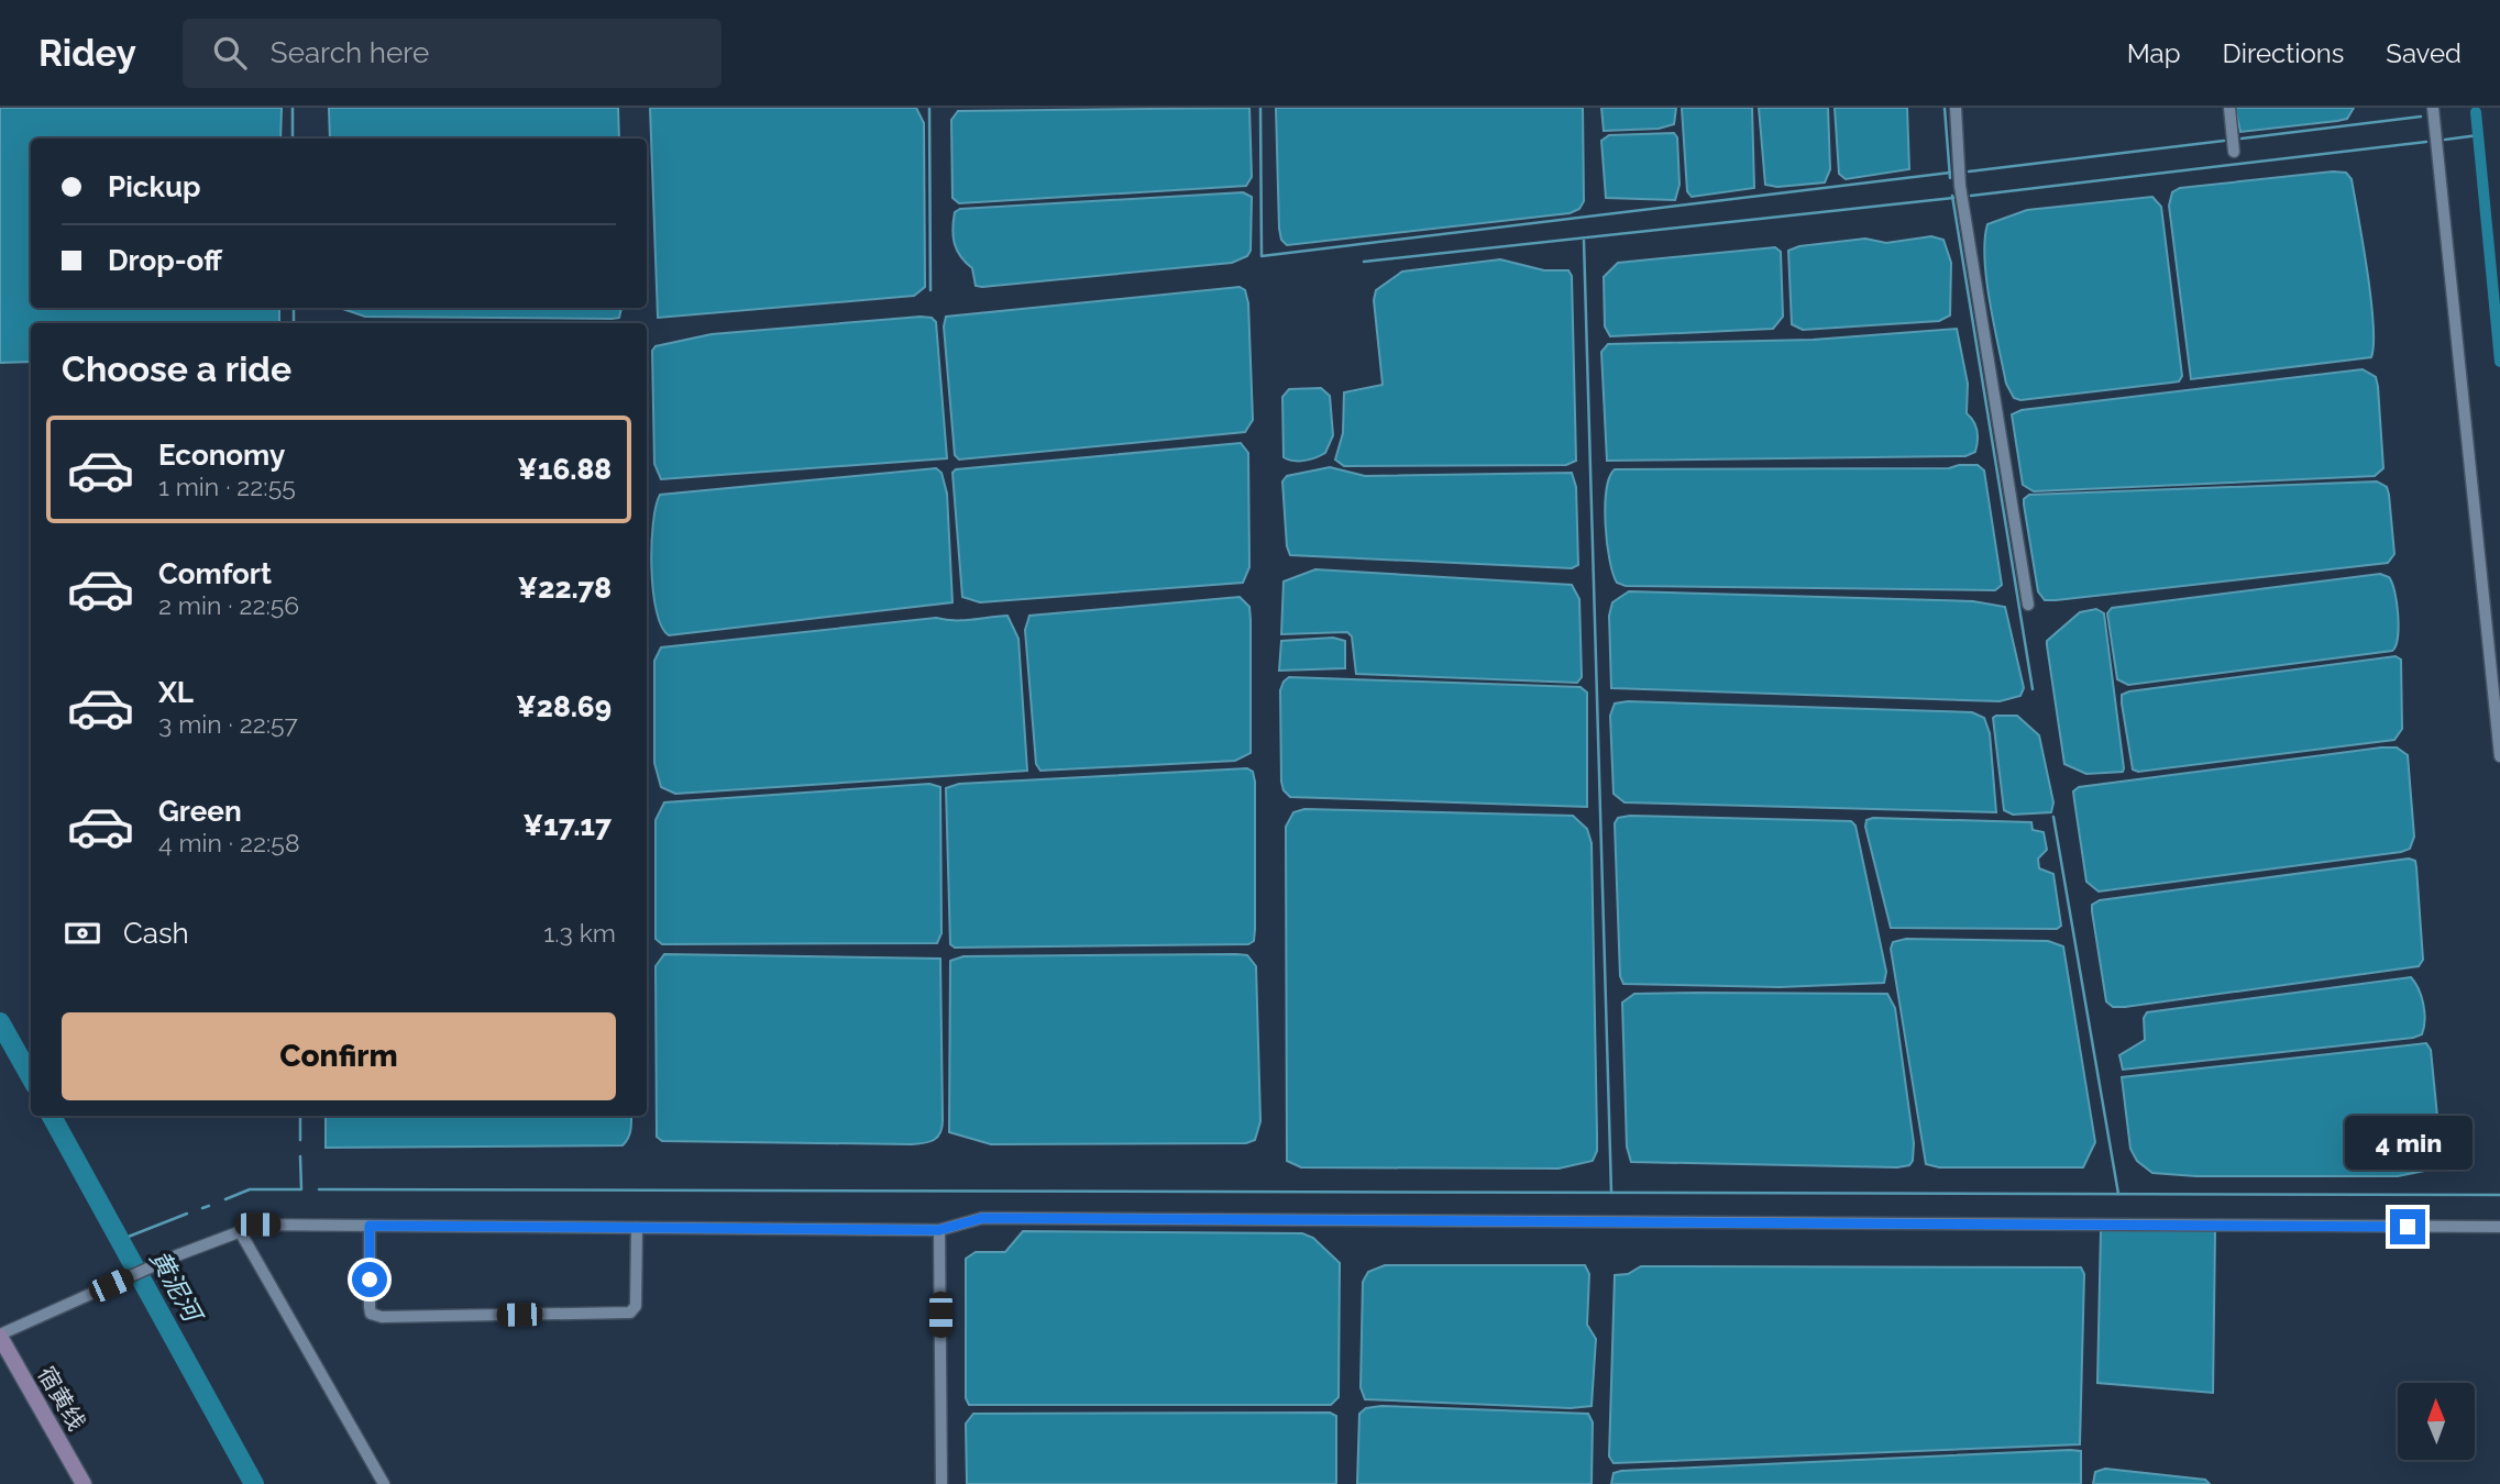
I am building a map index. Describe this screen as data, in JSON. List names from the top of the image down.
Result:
{
  "streets": {
    "main road": ["宿黄线"]
  },
  "water": ["黄泥河"],
  "north": "top",
  "page": {
    "header": "Ridey",
    "search": "Search here",
    "nav": ["Map", "Directions", "Saved"],
    "banner": ["Pickup", "Drop-off"],
    "heading": "Choose a ride",
    "list": [
      {
        "name": "Economy",
        "note": "1 min · 22:55",
        "value": "¥16.88"
      },
      {
        "name": "Comfort",
        "note": "2 min · 22:56",
        "value": "¥22.78"
      },
      {
        "name": "XL",
        "note": "3 min · 22:57",
        "value": "¥28.69"
      },
      {
        "name": "Green",
        "note": "4 min · 22:58",
        "value": "¥17.17"
      }
    ],
    "pay": ["Cash", "1.3 km"],
    "buttons": "Confirm",
    "bubble": "4 min"
  }
}
